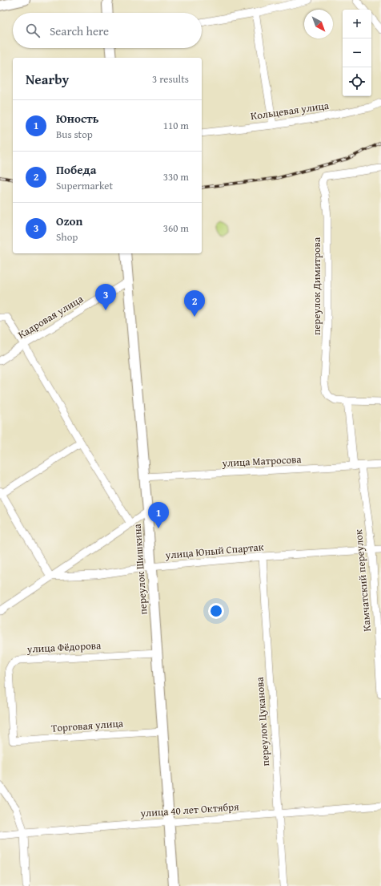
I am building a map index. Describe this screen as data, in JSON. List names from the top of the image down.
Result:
{
  "streets": {
    "main road": ["переулок Шишкина"],
    "street": [
      "Кольцевая улица",
      "переулок Димитрова",
      "Кадровая улица",
      "улица Матросова",
      "улица Юный Спартак",
      "Камчатский переулок",
      "улица Фёдорова",
      "переулок Цуканова",
      "Торговая улица",
      "улица 40 лет Октября"
    ]
  },
  "crossings": [
    ["Кадровая улица", "переулок Шишкина"],
    ["улица Матросова", "переулок Шишкина"],
    ["улица Матросова", "Камчатский переулок"],
    ["улица Юный Спартак", "переулок Шишкина"],
    ["улица Юный Спартак", "Камчатский переулок"],
    ["улица Юный Спартак", "переулок Цуканова"],
    ["переулок Шишкина", "улица Фёдорова"],
    ["переулок Шишкина", "Торговая улица"],
    ["переулок Шишкина", "улица 40 лет Октября"],
    ["улица Фёдорова", "Торговая улица"],
    ["переулок Цуканова", "улица 40 лет Октября"]
  ],
  "north": "bottom right",
  "page": {
    "map_buttons": ["+", "−"],
    "search": "Search here",
    "heading": ["Nearby", "3 results"],
    "list": [
      {
        "mark": "1",
        "name": "Юность",
        "note": "Bus stop",
        "value": "110 m"
      },
      {
        "mark": "2",
        "name": "Победа",
        "note": "Supermarket",
        "value": "330 m"
      },
      {
        "mark": "3",
        "name": "Ozon",
        "note": "Shop",
        "value": "360 m"
      }
    ],
    "pins": ["3", "2", "1"]
  }
}
